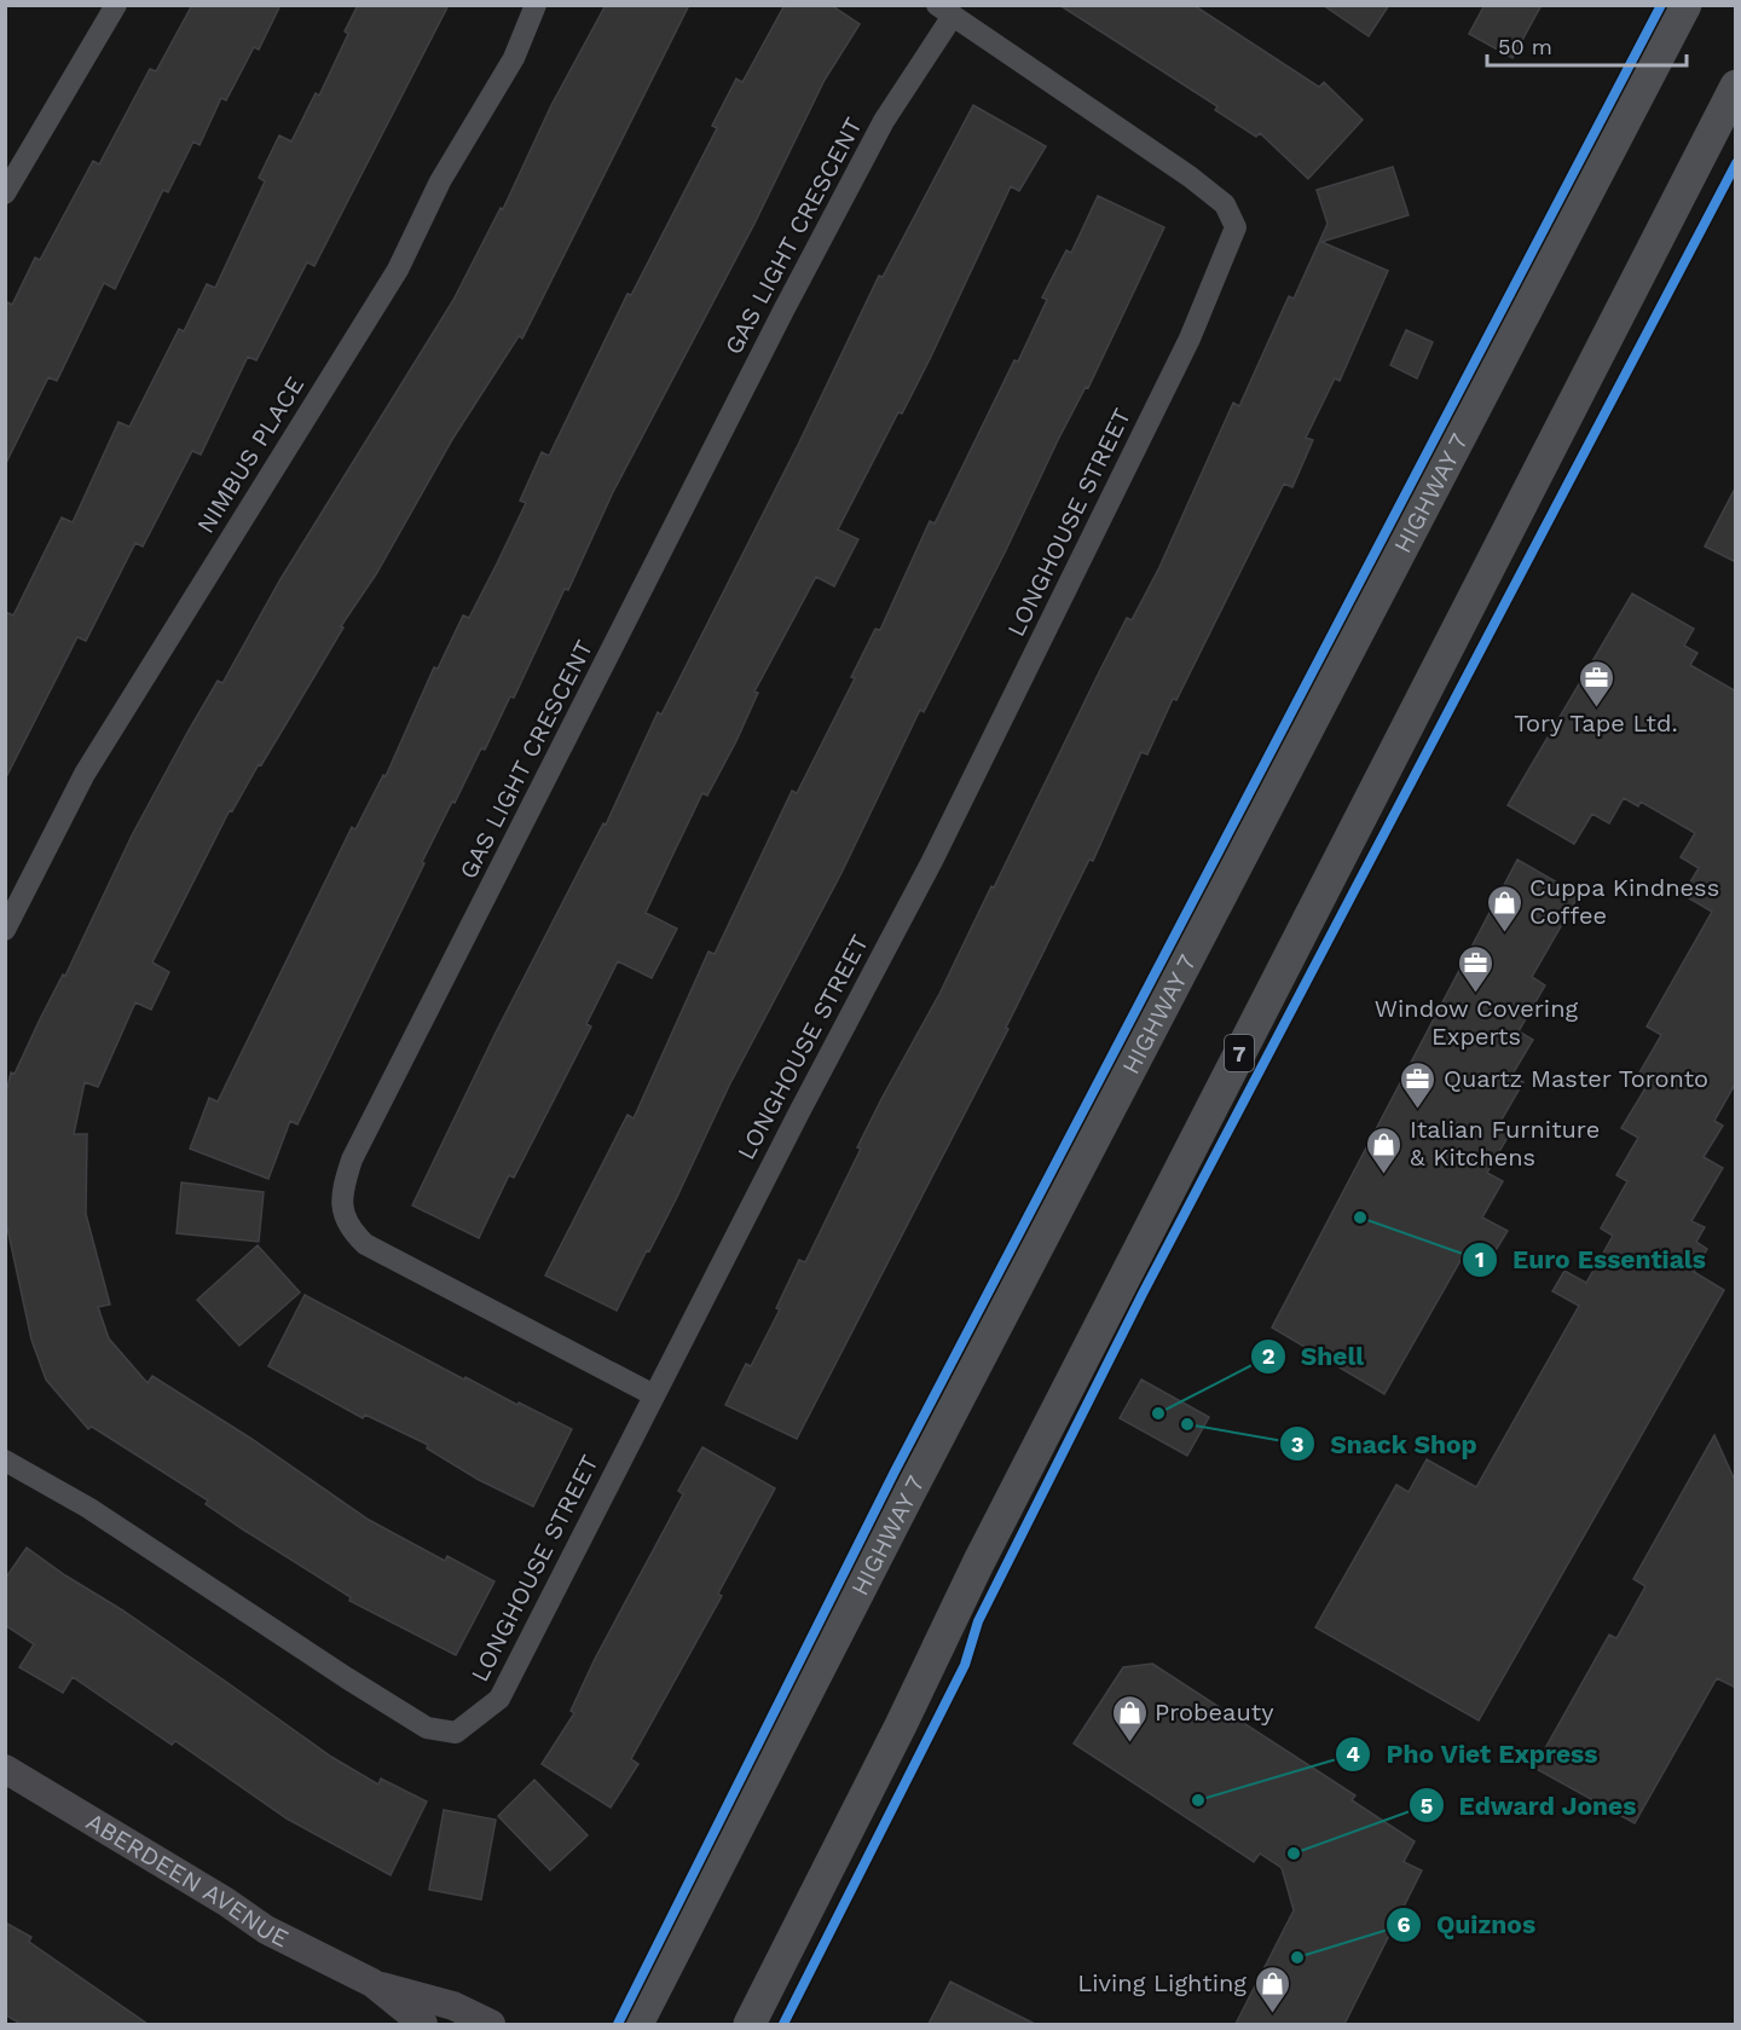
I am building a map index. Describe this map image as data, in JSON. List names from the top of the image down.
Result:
{
  "streets": {
    "main road": ["HIGHWAY 7", "7"],
    "street": [
      "GAS LIGHT CRESCENT",
      "NIMBUS PLACE",
      "LONGHOUSE STREET",
      "ABERDEEN AVENUE"
    ]
  },
  "crossings": [
    ["GAS LIGHT CRESCENT", "LONGHOUSE STREET"]
  ],
  "places": {
    "office": ["Tory Tape Ltd.", "Window Covering Experts", "Quartz Master Toronto"],
    "shop": [
      "Cuppa Kindness Coffee",
      "Italian Furniture & Kitchens",
      "Probeauty",
      "Living Lighting"
    ],
    "other": [
      "Euro Essentials",
      "Shell",
      "Snack Shop",
      "Pho Viet Express",
      "Edward Jones",
      "Quiznos"
    ]
  },
  "scale_bar": "50 m"
}
